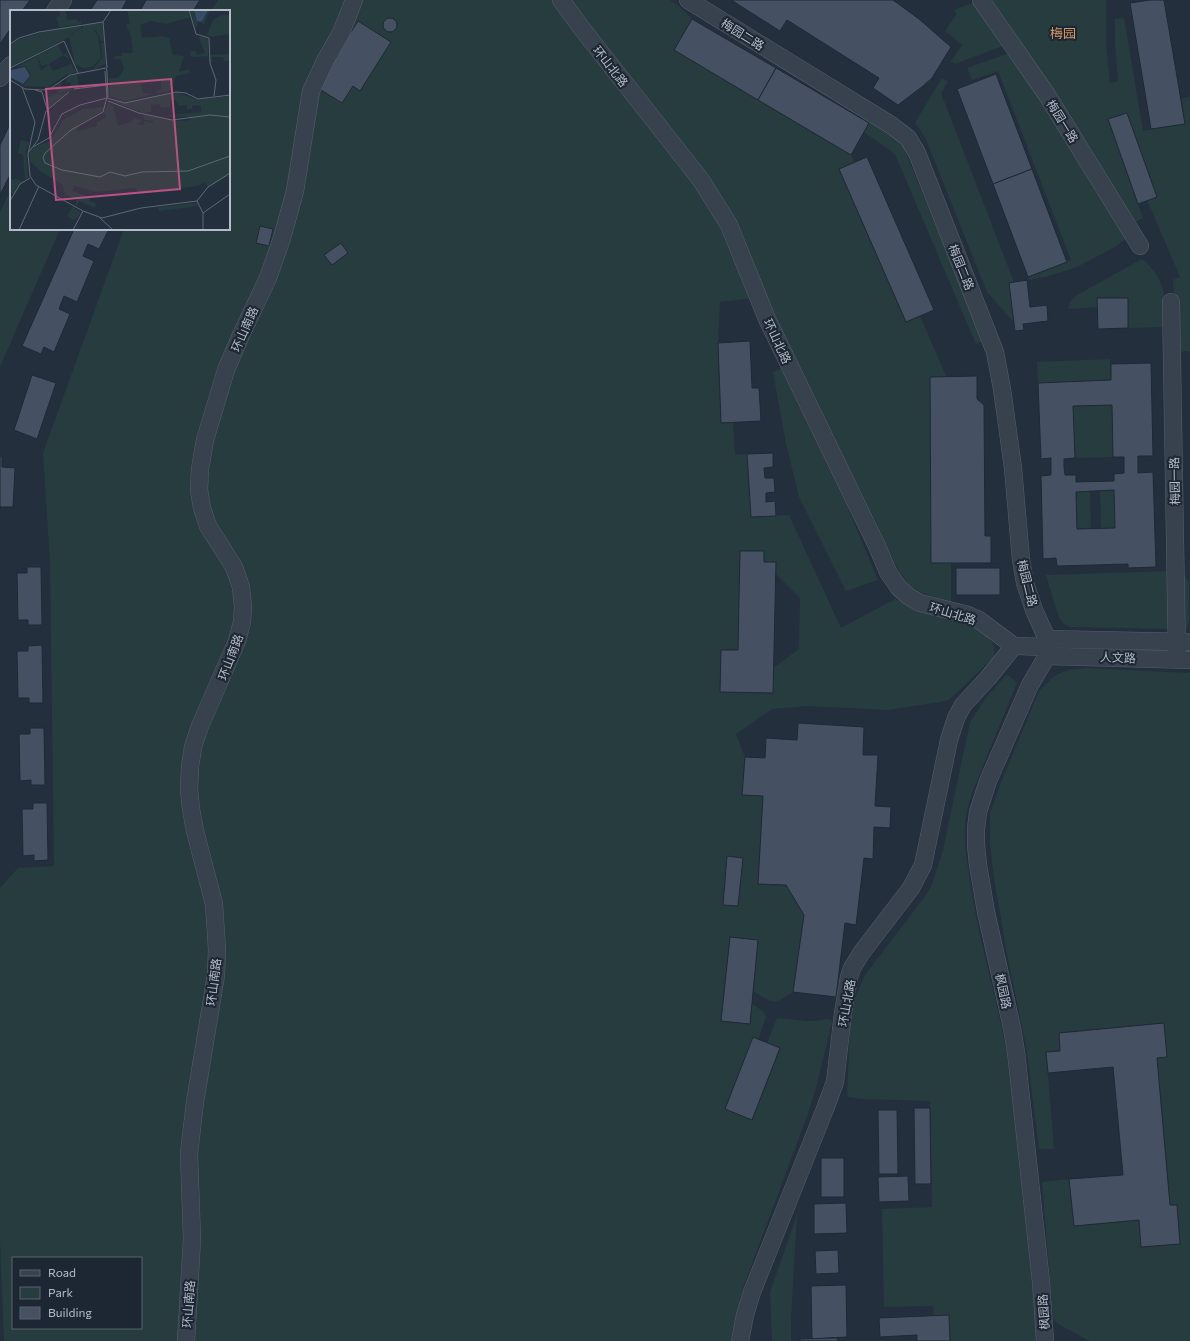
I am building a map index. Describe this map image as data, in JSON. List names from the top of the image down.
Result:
{
  "streets": {
    "street": [
      "梅园二路",
      "环山北路",
      "梅园一路",
      "环山南路",
      "人文路",
      "枫园路"
    ]
  },
  "crossings": [
    ["梅园二路", "人文路"],
    ["梅园二路", "枫园路"],
    ["梅园一路", "人文路"],
    ["人文路", "枫园路"]
  ],
  "districts": ["梅园"],
  "legend": ["Road", "Park", "Building"]
}
